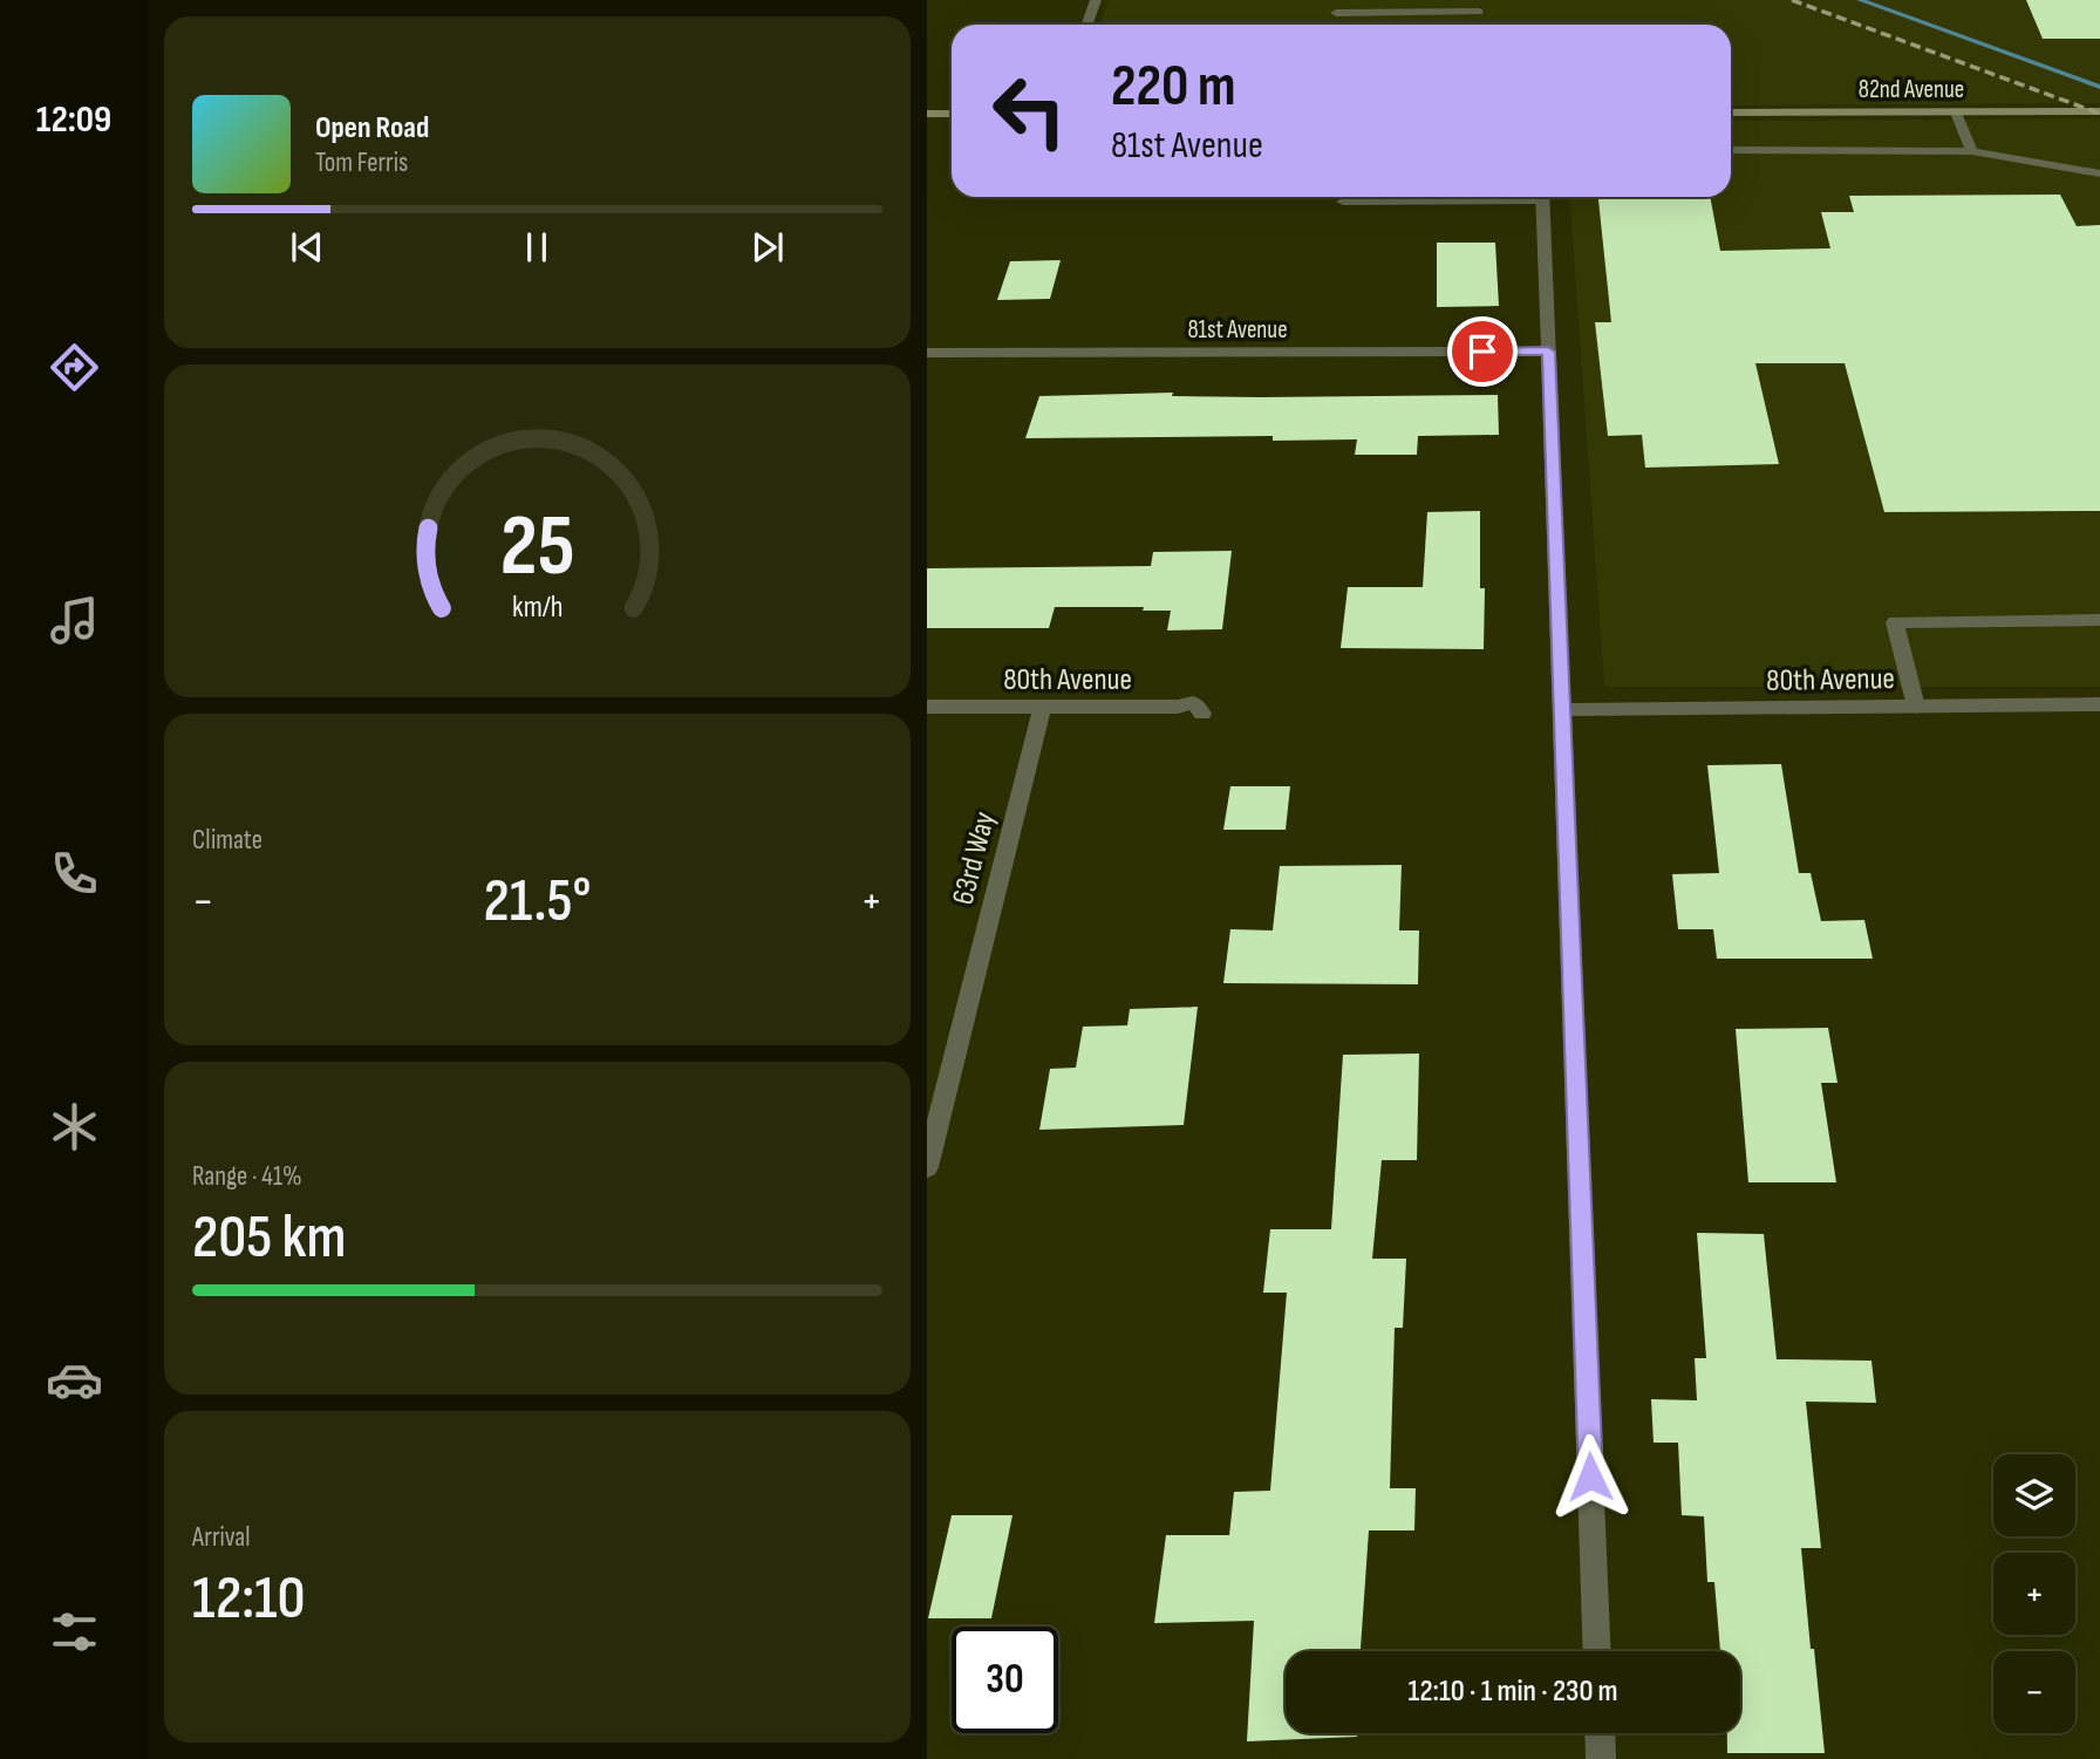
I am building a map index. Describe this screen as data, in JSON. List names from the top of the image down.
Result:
{
  "streets": {
    "street": [
      "82nd Avenue",
      "81st Avenue",
      "80th Avenue",
      "63rd Way"
    ]
  },
  "crossings": [
    ["80th Avenue", "63rd Way"]
  ],
  "page": {
    "tabs": "12:09",
    "turn": ["220 m", "81st Avenue"],
    "song": ["Open Road", "Tom Ferris"],
    "tile": [
      "Climate",
      ["Range · 41%", "205 km"],
      ["Arrival", "12:10"]
    ],
    "heat": ["−", "21.5°", "+"],
    "map_buttons": ["+", "−"],
    "limit": "30",
    "trip": "12:10 · 1 min · 230 m",
    "gauge": ["25", "km/h"]
  }
}
